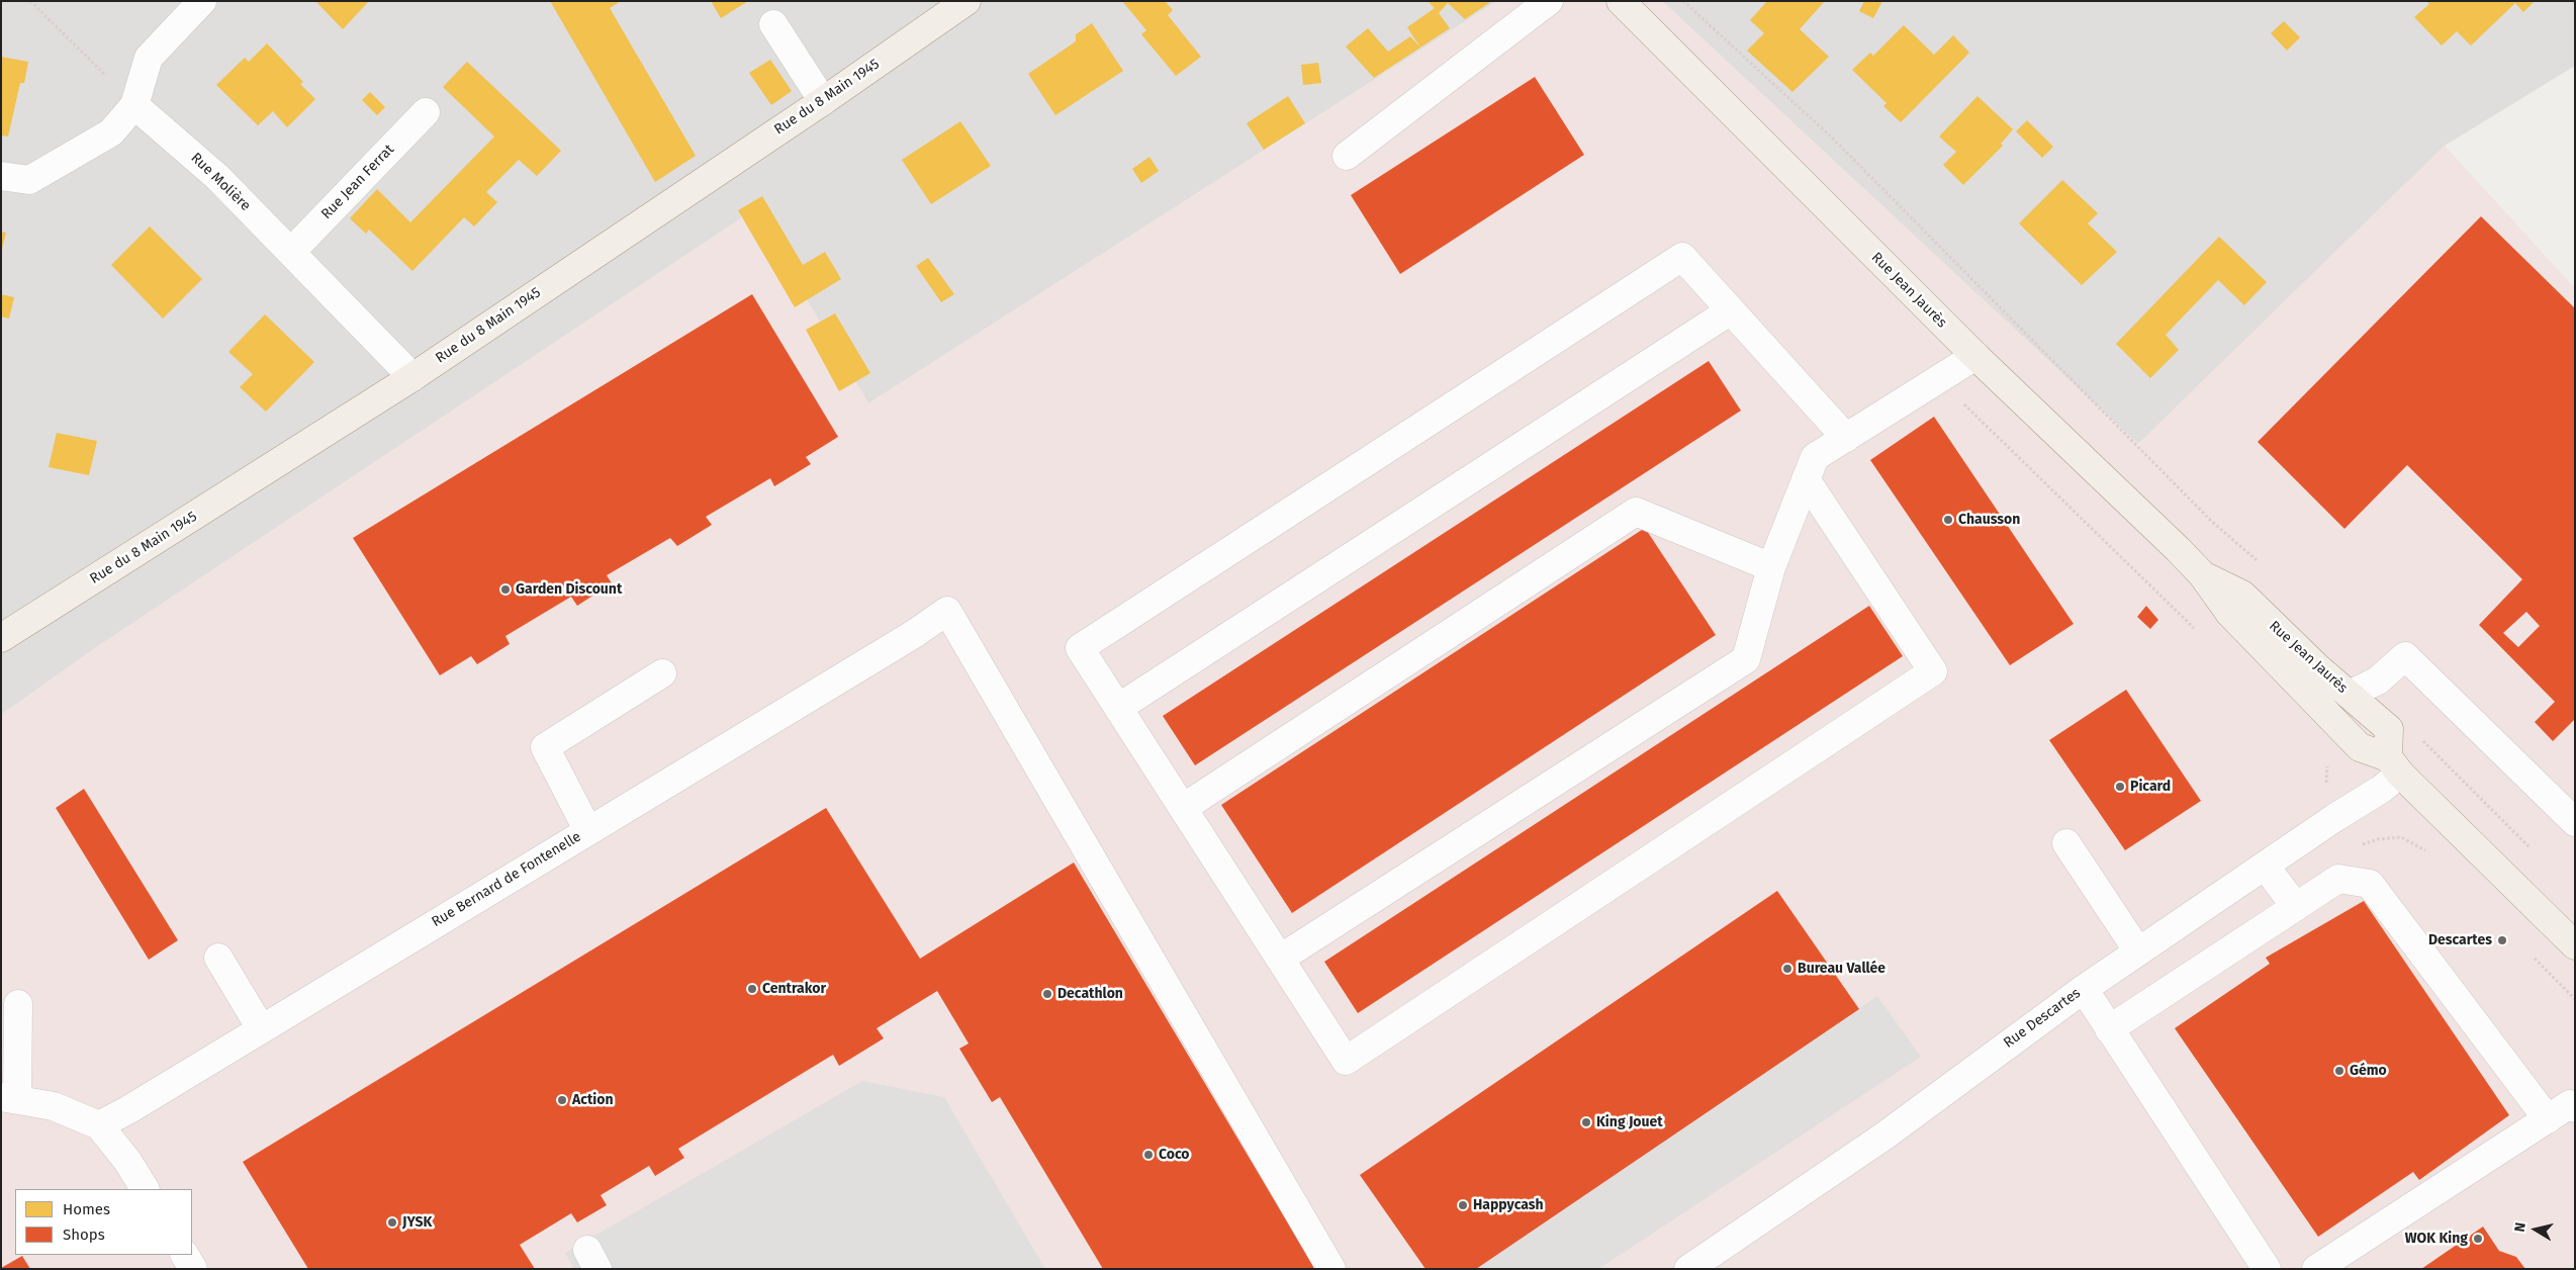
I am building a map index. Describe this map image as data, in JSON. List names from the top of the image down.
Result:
{
  "streets": {
    "main road": ["Rue du 8 Main 1945", "Rue Jean Jaurès"],
    "street": [
      "Rue Molière",
      "Rue Jean Ferrat",
      "Rue Bernard de Fontenelle",
      "Rue Descartes"
    ]
  },
  "crossings": [
    ["Rue du 8 Main 1945", "Rue Molière"],
    ["Rue Molière", "Rue Jean Ferrat"],
    ["Rue Jean Jaurès", "Rue Descartes"]
  ],
  "places": [
    "Chausson",
    "Garden Discount",
    "Picard",
    "Descartes",
    "Bureau Vallée",
    "Centrakor",
    "Decathlon",
    "Gémo",
    "Action",
    "King Jouet",
    "Coco",
    "Happycash",
    "JYSK",
    "WOK King"
  ],
  "legend": ["Homes", "Shops"],
  "north": "left"
}
